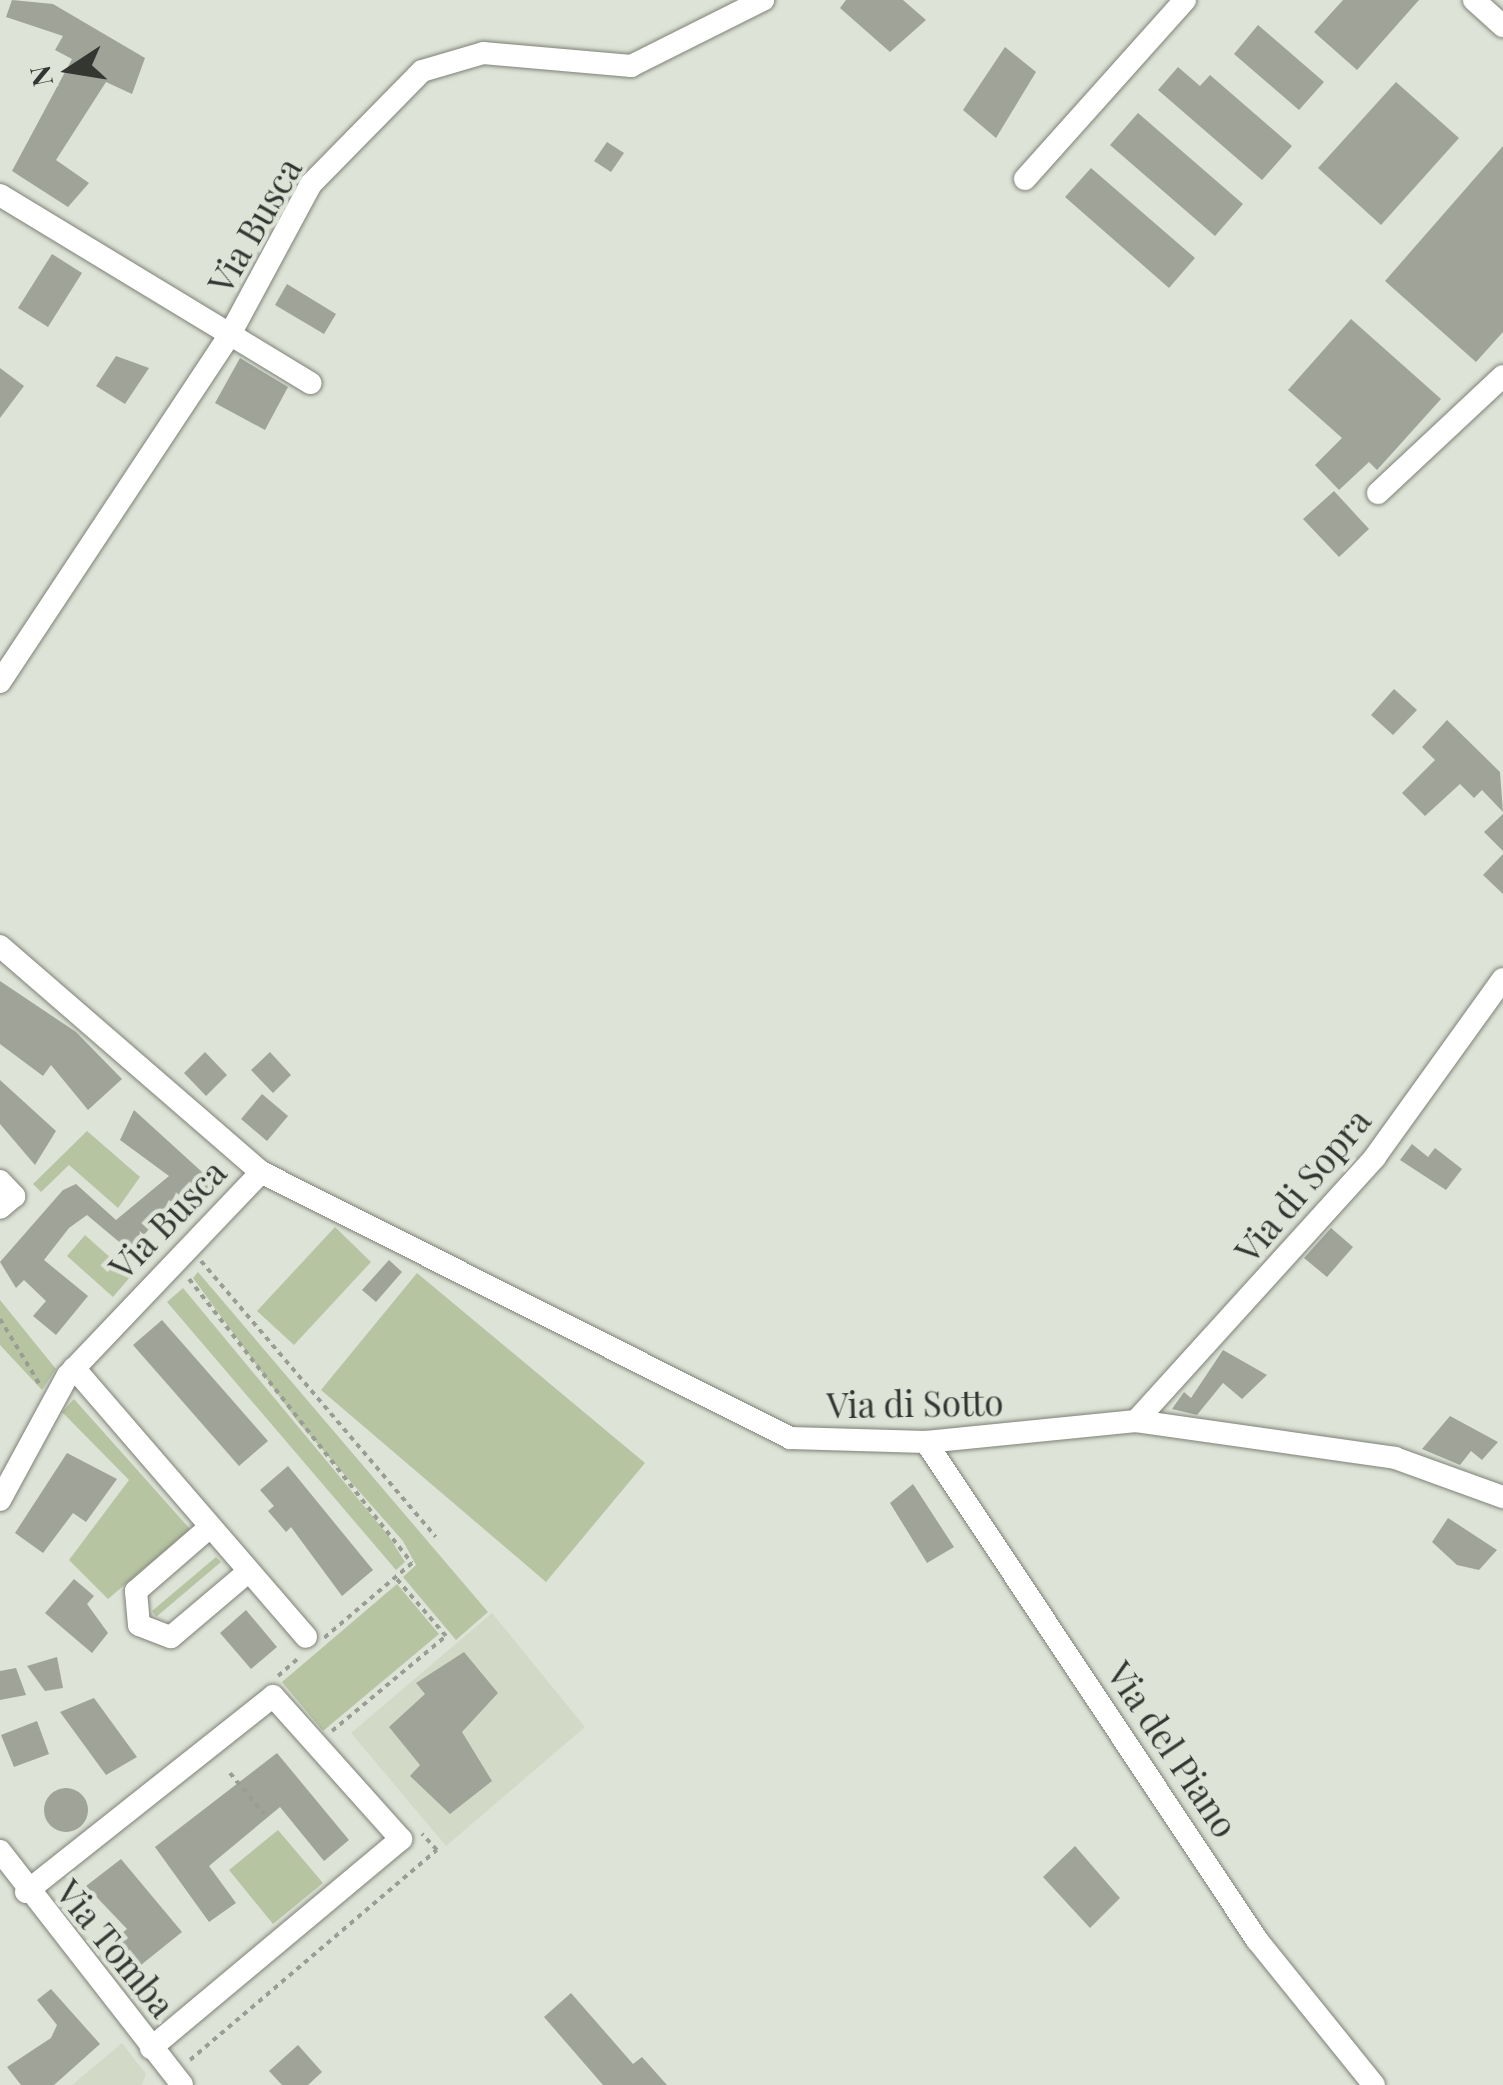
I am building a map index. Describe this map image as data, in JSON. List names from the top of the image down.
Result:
{
  "streets": {
    "street": [
      "Via Busca",
      "Via di Sopra",
      "Via di Sotto",
      "Via del Piano",
      "Via Tomba"
    ]
  },
  "crossings": [
    ["Via Busca", "Via di Sotto"],
    ["Via di Sopra", "Via di Sotto"],
    ["Via di Sotto", "Via del Piano"]
  ],
  "north": "left"
}
